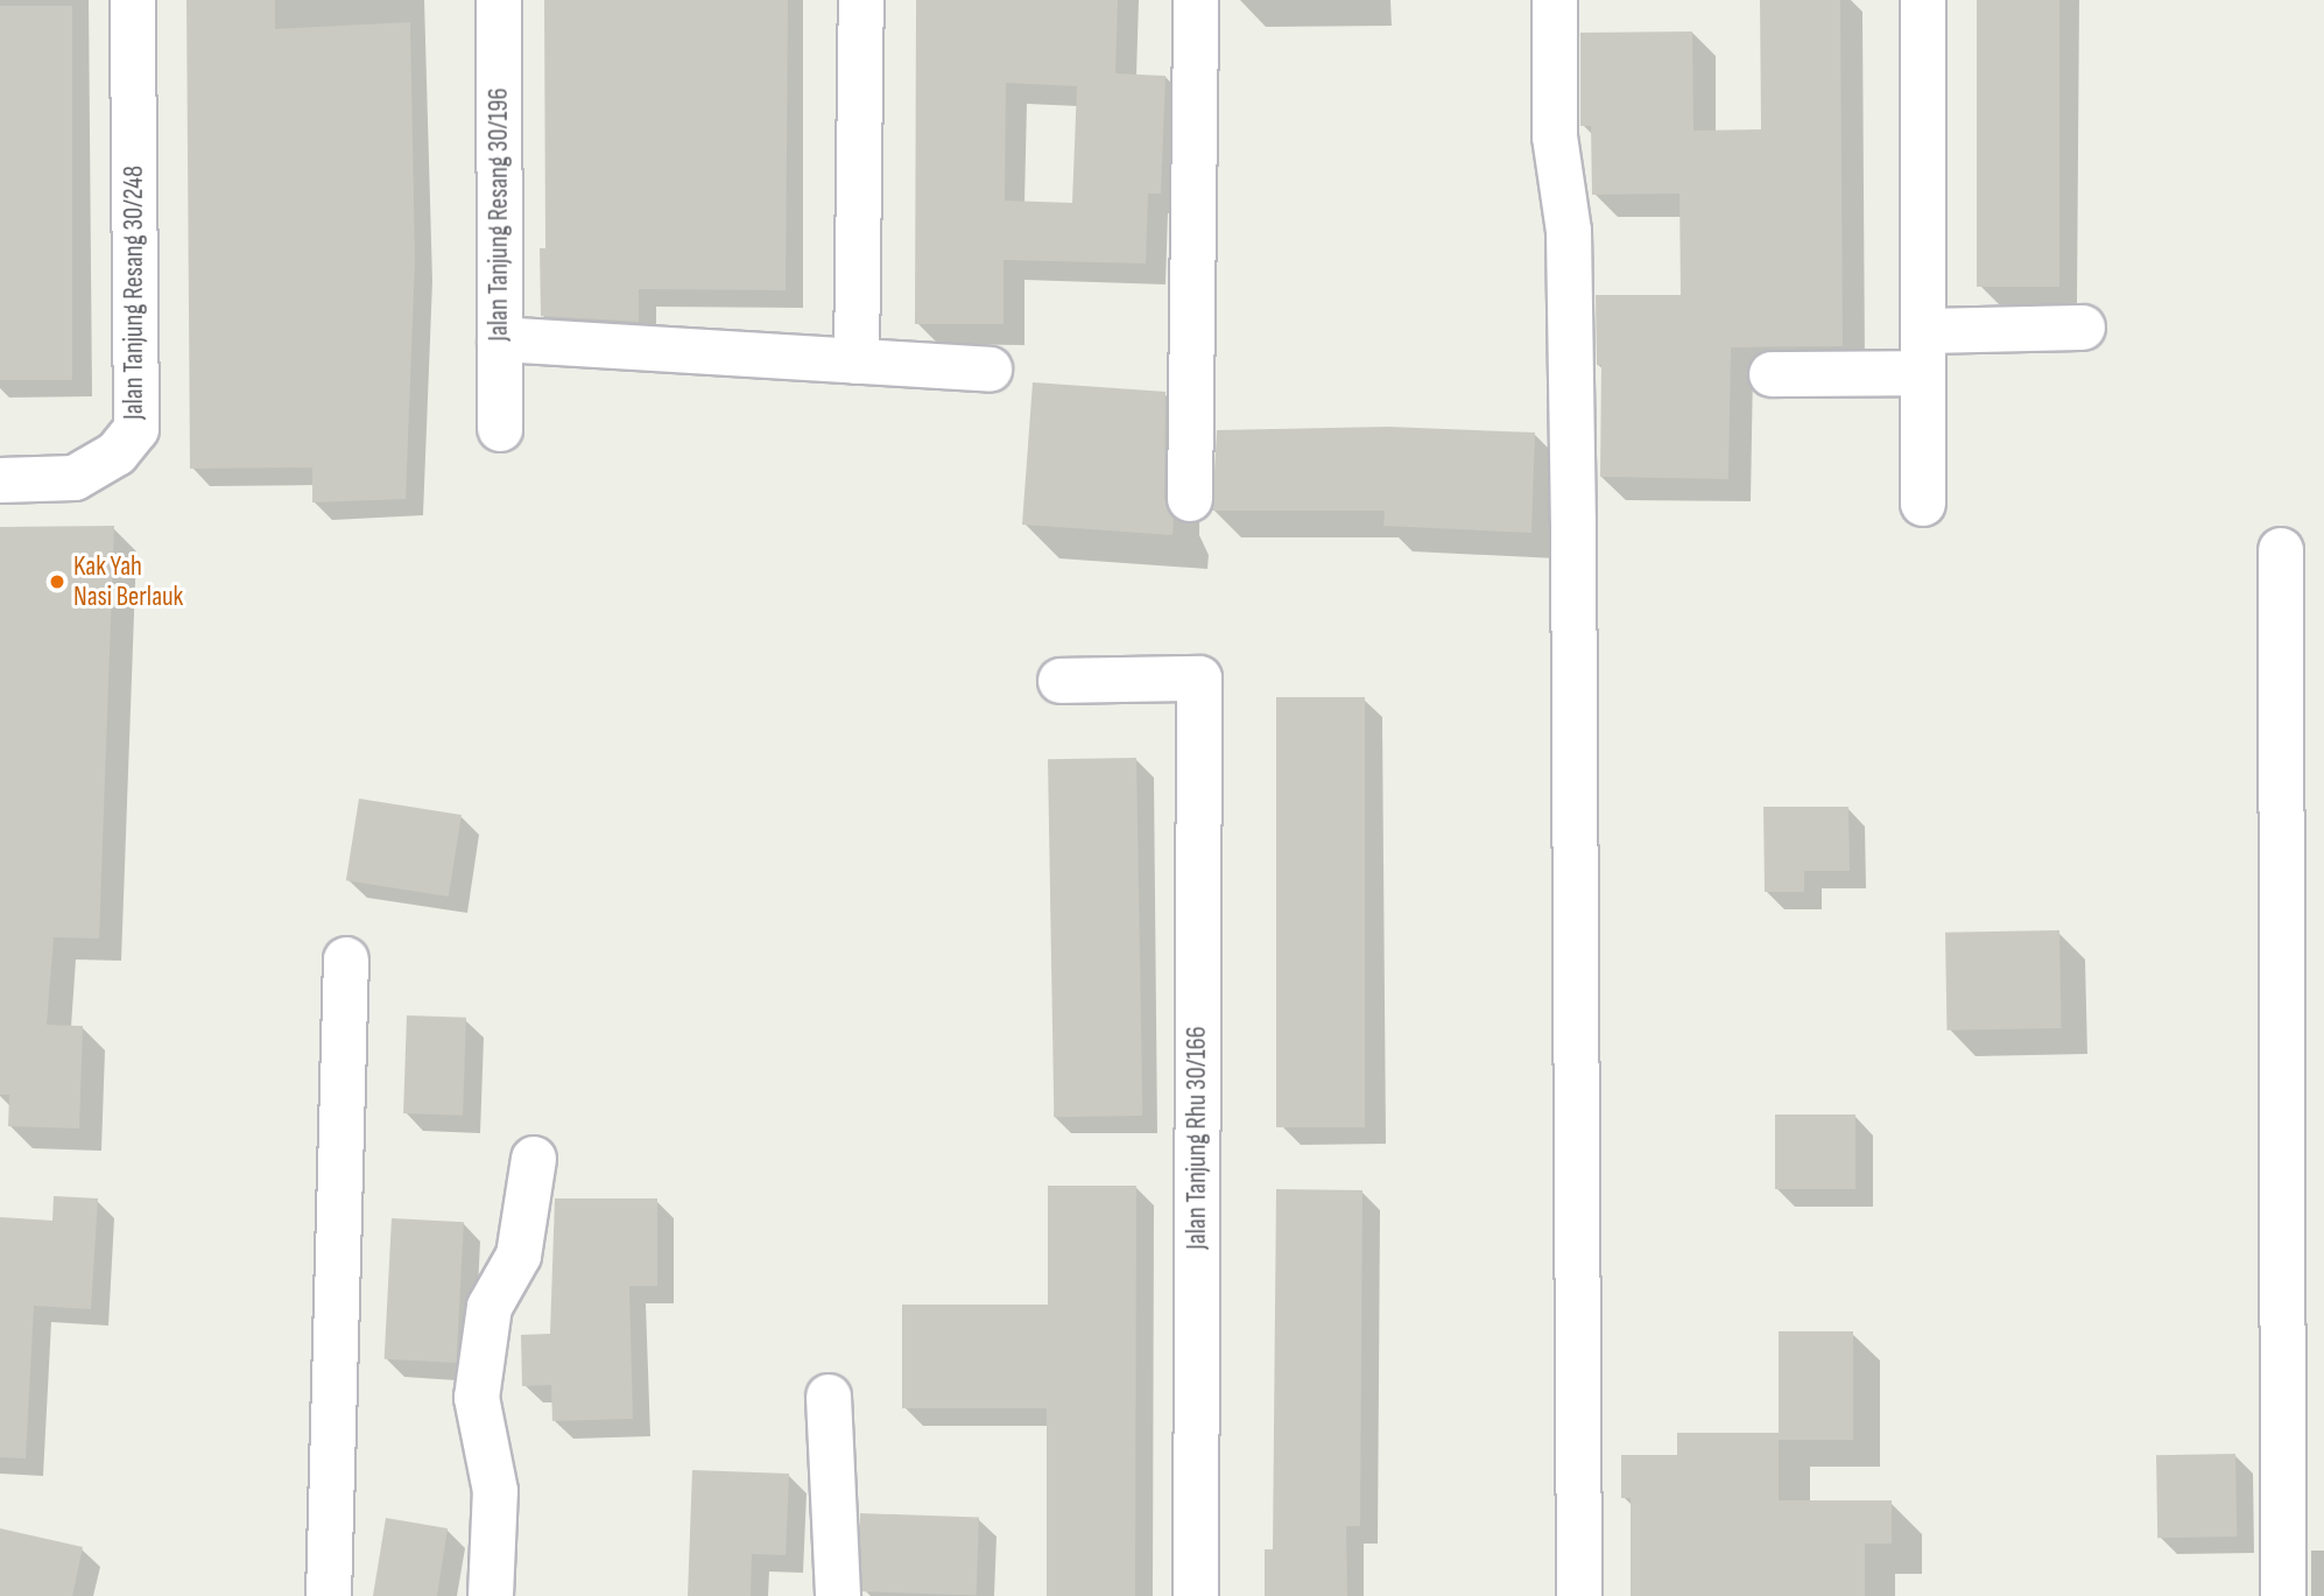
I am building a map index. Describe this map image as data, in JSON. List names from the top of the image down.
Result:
{
  "streets": {
    "street": ["Jalan Tanjung Resang 30/196", "Jalan Tanjung Resang 30/248", "Jalan Tanjung Rhu 30/166"]
  },
  "places": ["Kak Yah Nasi Berlauk"]
}
